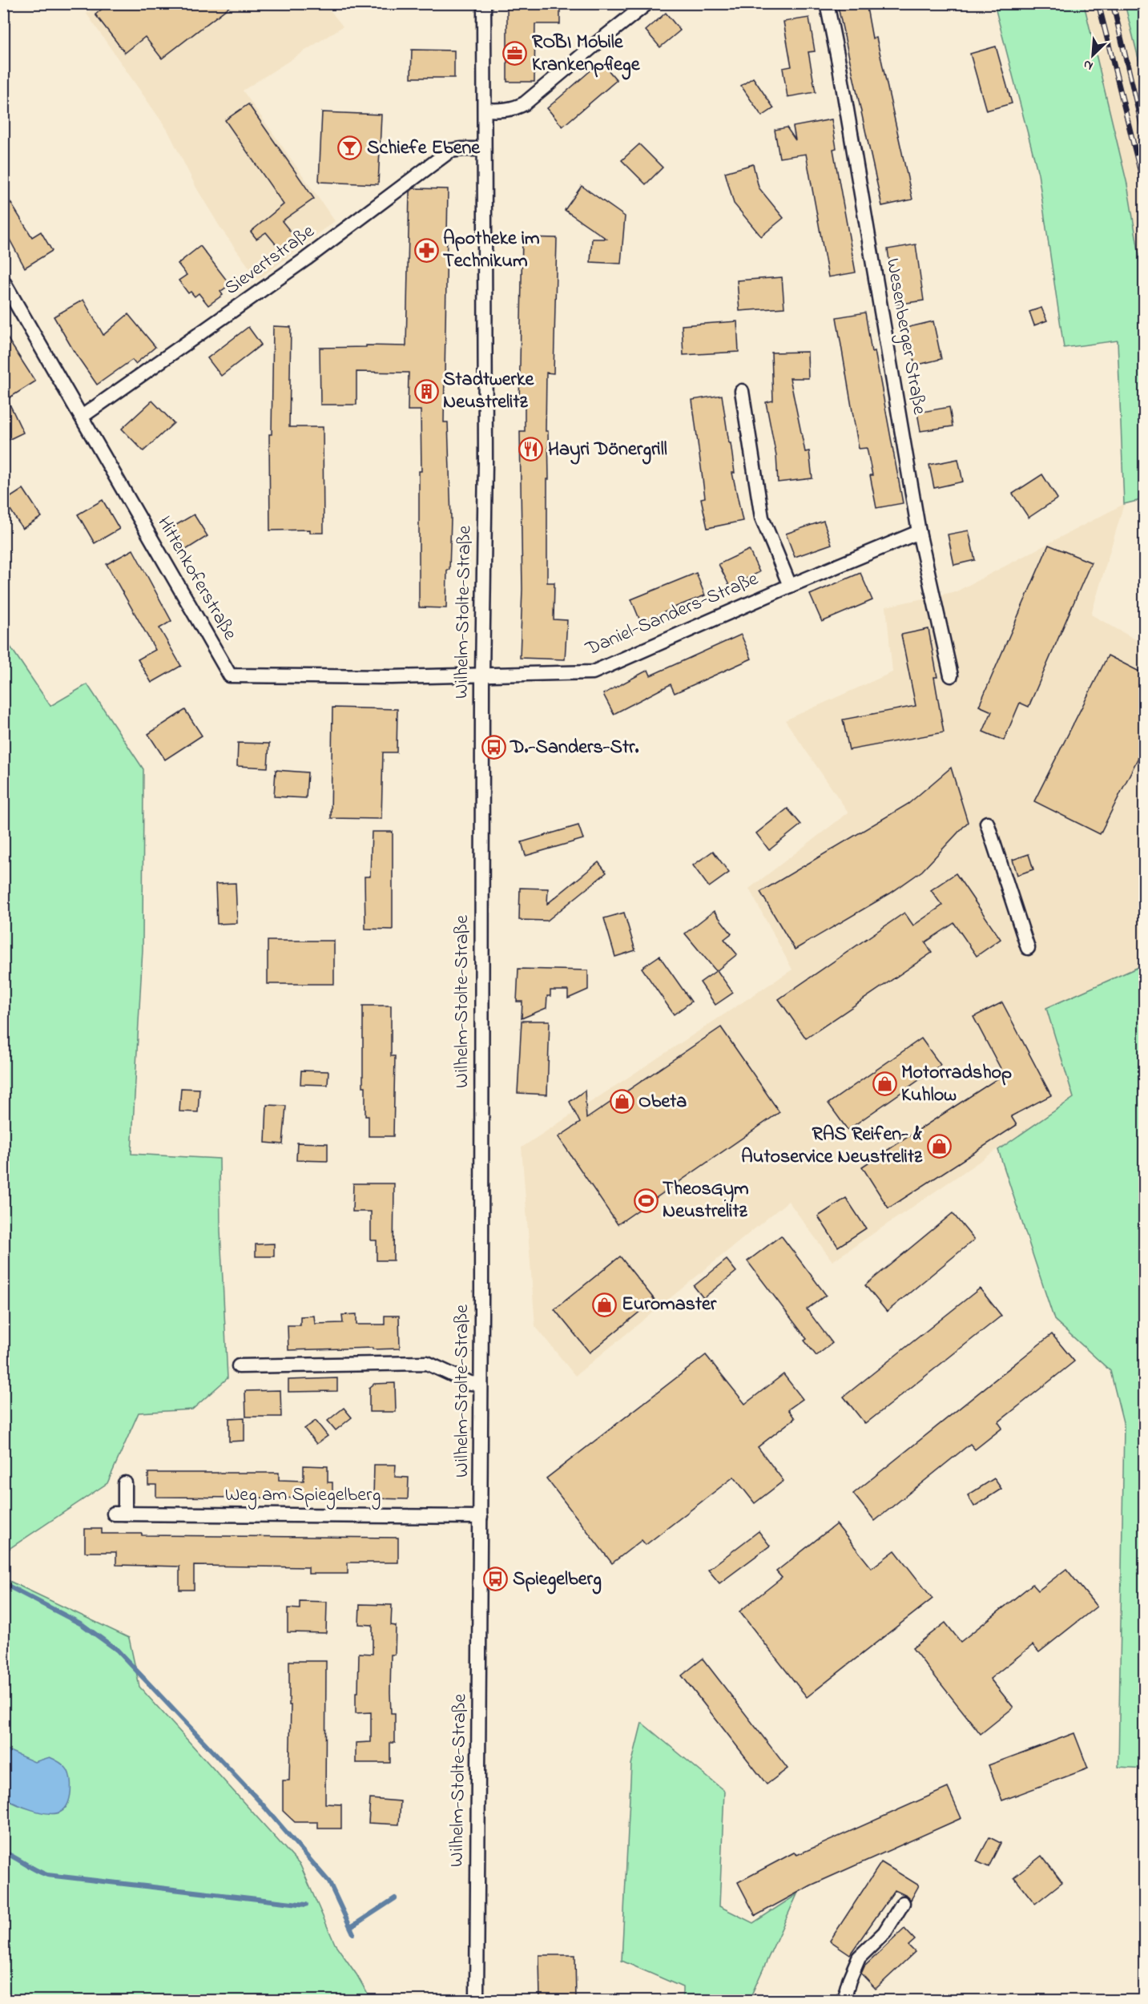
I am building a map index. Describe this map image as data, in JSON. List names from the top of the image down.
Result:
{
  "streets": {
    "street": [
      "Sievertstraße",
      "Wesenberger Straße",
      "Hittenkoferstraße",
      "Wilhelm-Stolte-Straße",
      "Daniel-Sanders-Straße",
      "Weg am Spiegelberg"
    ]
  },
  "crossings": [
    ["Sievertstraße", "Hittenkoferstraße"],
    ["Sievertstraße", "Wilhelm-Stolte-Straße"],
    ["Wesenberger Straße", "Daniel-Sanders-Straße"],
    ["Hittenkoferstraße", "Wilhelm-Stolte-Straße"],
    ["Hittenkoferstraße", "Daniel-Sanders-Straße"],
    ["Wilhelm-Stolte-Straße", "Daniel-Sanders-Straße"],
    ["Wilhelm-Stolte-Straße", "Weg am Spiegelberg"]
  ],
  "places": {
    "office": ["ROBI Mobile Krankenpflege"],
    "bar": ["Schiefe Ebene"],
    "pharmacy": ["Apotheke im Technikum"],
    "building": ["Stadtwerke Neustrelitz"],
    "restaurant": ["Hayri Dönergrill"],
    "bus stop": ["D.-Sanders-Str.", "Spiegelberg"],
    "shop": [
      "Motorradshop Kuhlow",
      "Obeta",
      "RAS Reifen- & Autoservice Neustrelitz",
      "Euromaster"
    ],
    "sports": ["TheosGym Neustrelitz"]
  },
  "north": "bottom left"
}
